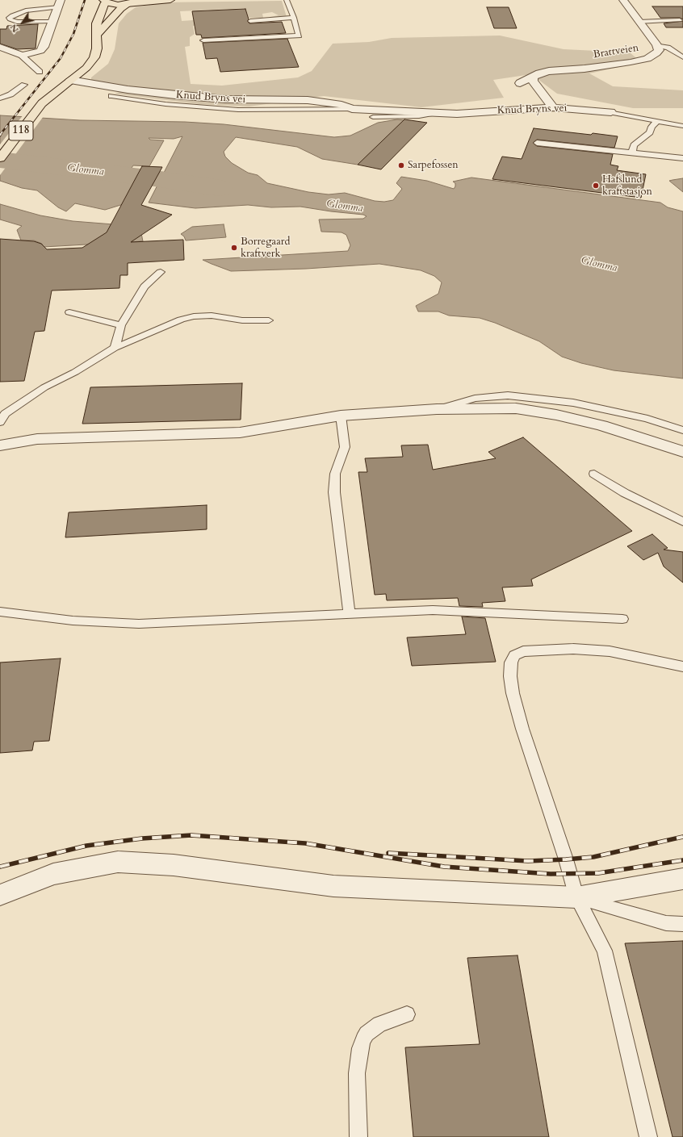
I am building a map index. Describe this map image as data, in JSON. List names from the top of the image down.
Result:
{
  "streets": {
    "main road": ["118"],
    "street": ["Brattveien", "Knud Bryns vei"]
  },
  "crossings": [
    ["Knud Bryns vei", "118"]
  ],
  "water": ["Glomma"],
  "places": ["Sarpefossen", "Hafslund kraftstasjon", "Borregaard kraftverk"],
  "north": "bottom left"
}
